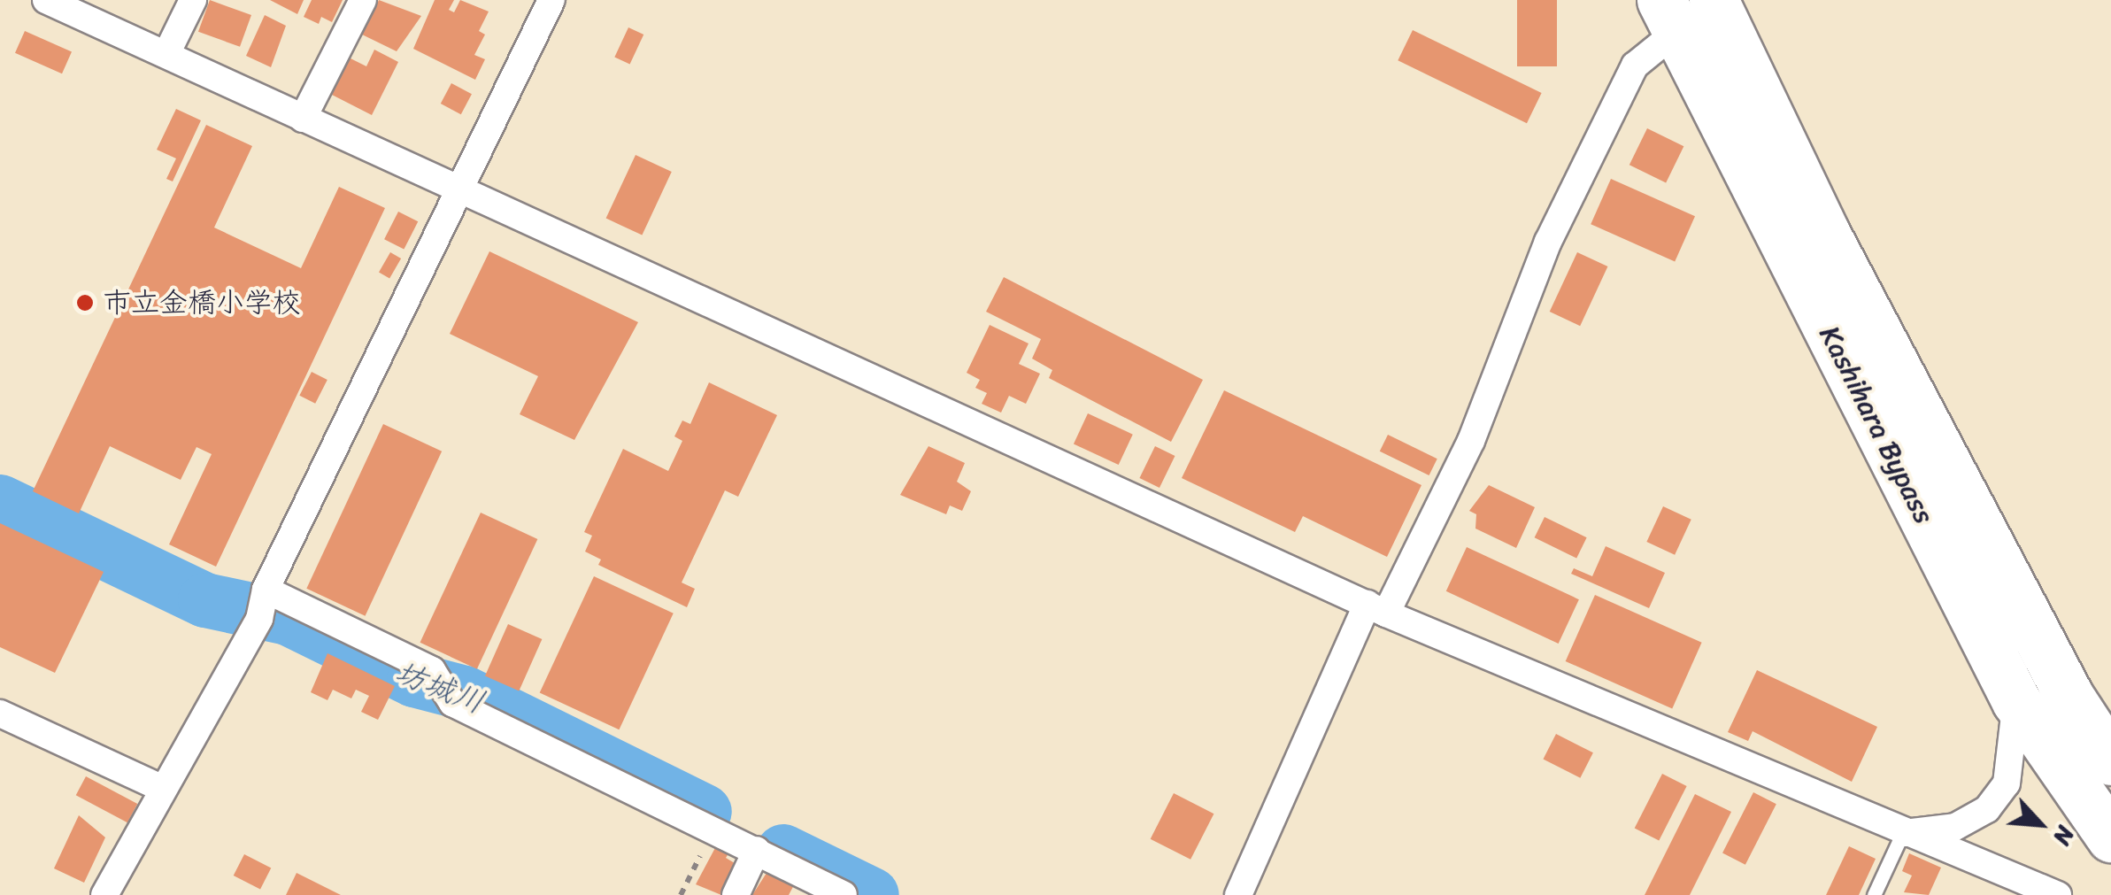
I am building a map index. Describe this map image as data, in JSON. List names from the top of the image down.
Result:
{
  "streets": {
    "highway": ["Kashihara Bypass"]
  },
  "water": ["坊城川"],
  "places": ["市立金橋小学校"],
  "north": "bottom right"
}
